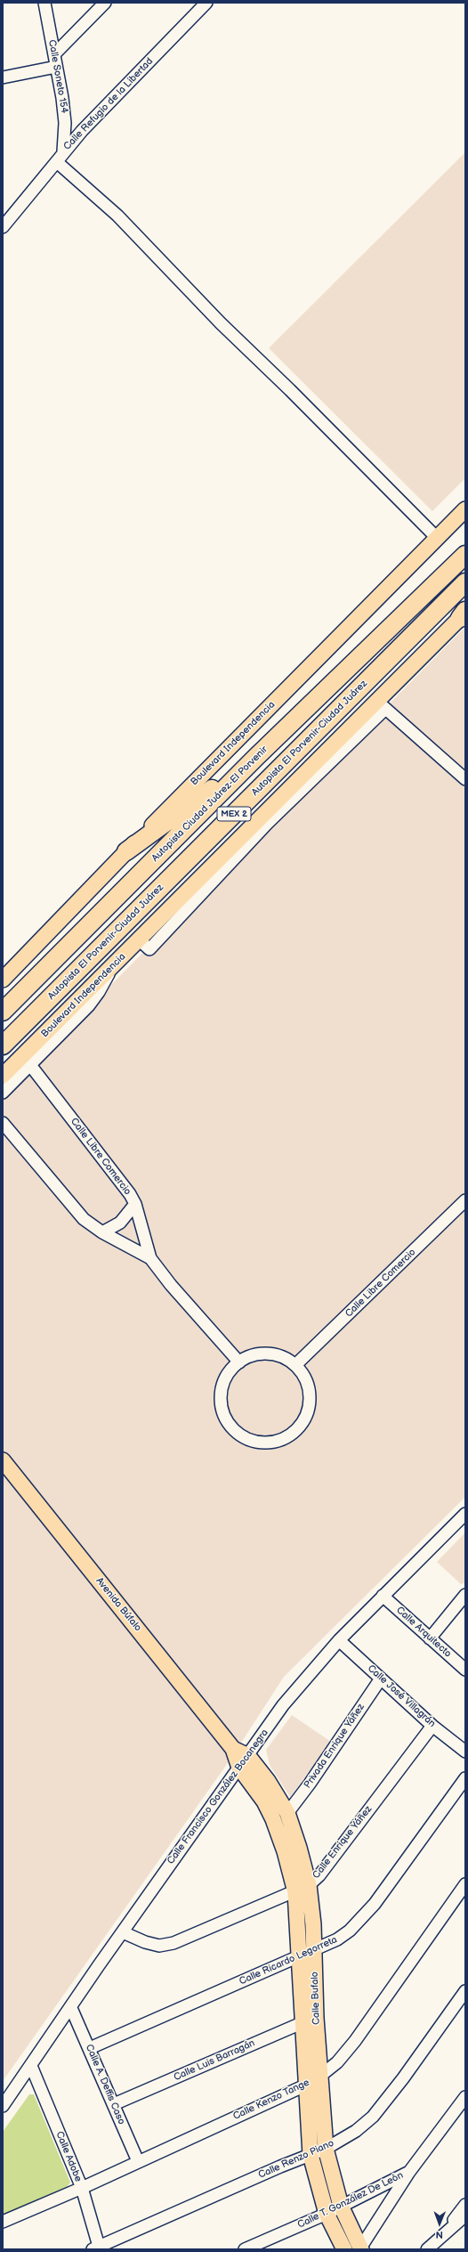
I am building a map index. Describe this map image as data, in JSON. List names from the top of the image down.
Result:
{
  "streets": {
    "highway": ["Autopista El Porvenir-Ciudad Juárez", "Autopista Ciudad Juárez-El Porvenir", "MEX 2"],
    "main road": ["Boulevard Independencia", "Avenida Búfalo", "Calle Bufalo"],
    "street": [
      "Calle Soneto 154",
      "Calle Refugio de la Libertad",
      "Calle Libre Comercio",
      "Calle Arquitecto",
      "Calle José Villagrán",
      "Privada Enrique Yáñez",
      "Calle Francisco González Bocanegra",
      "Calle Enrique Yáñez",
      "Calle Ricardo Legorreta",
      "Calle Luis Barragán",
      "Calle A. Deffis Caso",
      "Calle Kenzo Tange",
      "Calle Adobe",
      "Calle Renzo Piano",
      "Calle T. González De León"
    ]
  },
  "crossings": [
    ["Calle Soneto 154", "Calle Refugio de la Libertad"],
    ["Avenida Búfalo", "Calle Francisco González Bocanegra"],
    ["Avenida Búfalo", "Calle Bufalo"],
    ["Calle Arquitecto", "Calle Francisco González Bocanegra"],
    ["Calle José Villagrán", "Privada Enrique Yáñez"],
    ["Calle José Villagrán", "Calle Francisco González Bocanegra"],
    ["Calle José Villagrán", "Calle Enrique Yáñez"],
    ["Privada Enrique Yáñez", "Calle Bufalo"],
    ["Calle Francisco González Bocanegra", "Calle Enrique Yáñez"],
    ["Calle Francisco González Bocanegra", "Calle Bufalo"],
    ["Calle Francisco González Bocanegra", "Calle A. Deffis Caso"],
    ["Calle Francisco González Bocanegra", "Calle Adobe"],
    ["Calle Enrique Yáñez", "Calle Bufalo"],
    ["Calle Ricardo Legorreta", "Calle Bufalo"],
    ["Calle Ricardo Legorreta", "Calle A. Deffis Caso"],
    ["Calle Bufalo", "Calle Luis Barragán"],
    ["Calle Bufalo", "Calle Kenzo Tange"],
    ["Calle Bufalo", "Calle Renzo Piano"],
    ["Calle Bufalo", "Calle T. González De León"],
    ["Calle Luis Barragán", "Calle A. Deffis Caso"],
    ["Calle A. Deffis Caso", "Calle Kenzo Tange"],
    ["Calle Kenzo Tange", "Calle Adobe"],
    ["Calle Adobe", "Calle Renzo Piano"]
  ],
  "north": "bottom"
}
